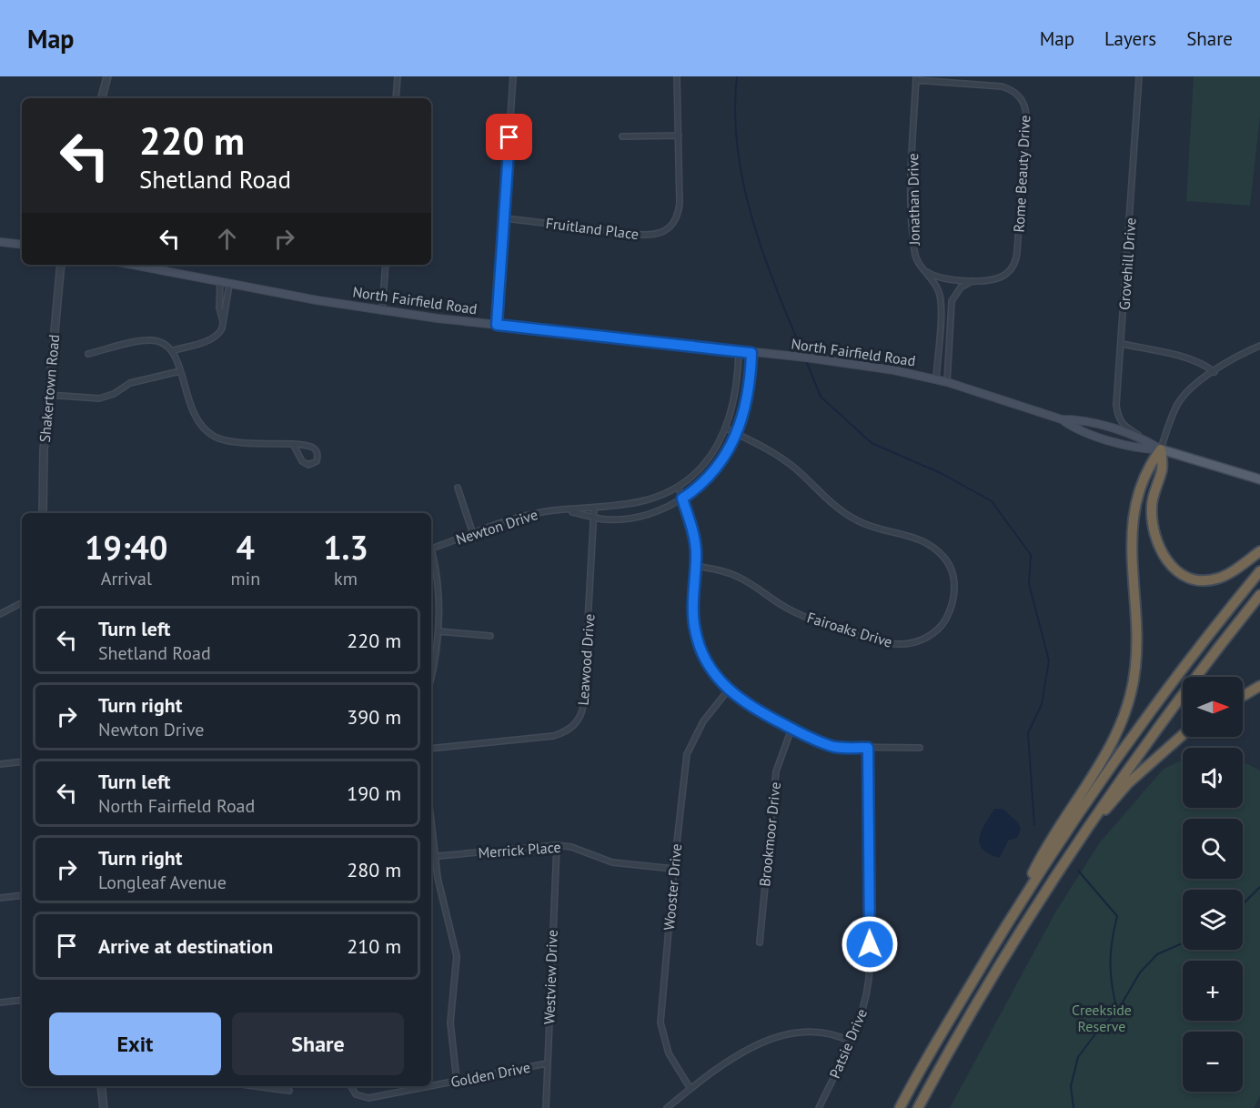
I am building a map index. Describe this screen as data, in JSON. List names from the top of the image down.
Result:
{
  "streets": {
    "main road": ["North Fairfield Road"],
    "street": [
      "Rome Beauty Drive",
      "Jonathan Drive",
      "Fruitland Place",
      "Grovehill Drive",
      "Shakertown Road",
      "Newton Drive",
      "Fairoaks Drive",
      "Leawood Drive",
      "Brookmoor Drive",
      "Merrick Place",
      "Wooster Drive",
      "Westview Drive",
      "Patsie Drive",
      "Golden Drive"
    ]
  },
  "crossings": [
    ["Rome Beauty Drive", "Jonathan Drive"],
    ["Jonathan Drive", "North Fairfield Road"],
    ["Grovehill Drive", "North Fairfield Road"],
    ["North Fairfield Road", "Newton Drive"],
    ["Newton Drive", "Fairoaks Drive"],
    ["Newton Drive", "Leawood Drive"],
    ["Merrick Place", "Wooster Drive"],
    ["Merrick Place", "Westview Drive"],
    ["Westview Drive", "Golden Drive"]
  ],
  "parks": ["Creekside Reserve"],
  "north": "right",
  "page": {
    "header": "Map",
    "nav": ["Map", "Layers", "Share"],
    "turn": ["220 m", "Shetland Road"],
    "eta": [
      "19:40",
      "Arrival",
      "4",
      "min",
      "1.3",
      "km"
    ],
    "list": [
      {
        "name": "Turn left",
        "note": "Shetland Road",
        "value": "220 m"
      },
      {
        "name": "Turn right",
        "note": "Newton Drive",
        "value": "390 m"
      },
      {
        "name": "Turn left",
        "note": "North Fairfield Road",
        "value": "190 m"
      },
      {
        "name": "Turn right",
        "note": "Longleaf Avenue",
        "value": "280 m"
      },
      {
        "name": "Arrive at destination",
        "value": "210 m"
      }
    ],
    "map_buttons": ["+", "−"],
    "buttons": ["Exit", "Share"]
  }
}
